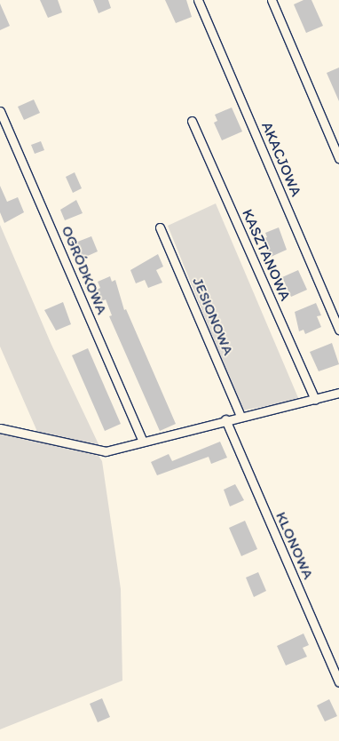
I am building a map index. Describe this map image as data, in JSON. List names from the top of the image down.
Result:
{
  "streets": {
    "street": [
      "AKACJOWA",
      "KASZTANOWA",
      "OGRÓDKOWA",
      "JESIONOWA",
      "KLONOWA"
    ]
  }
}
